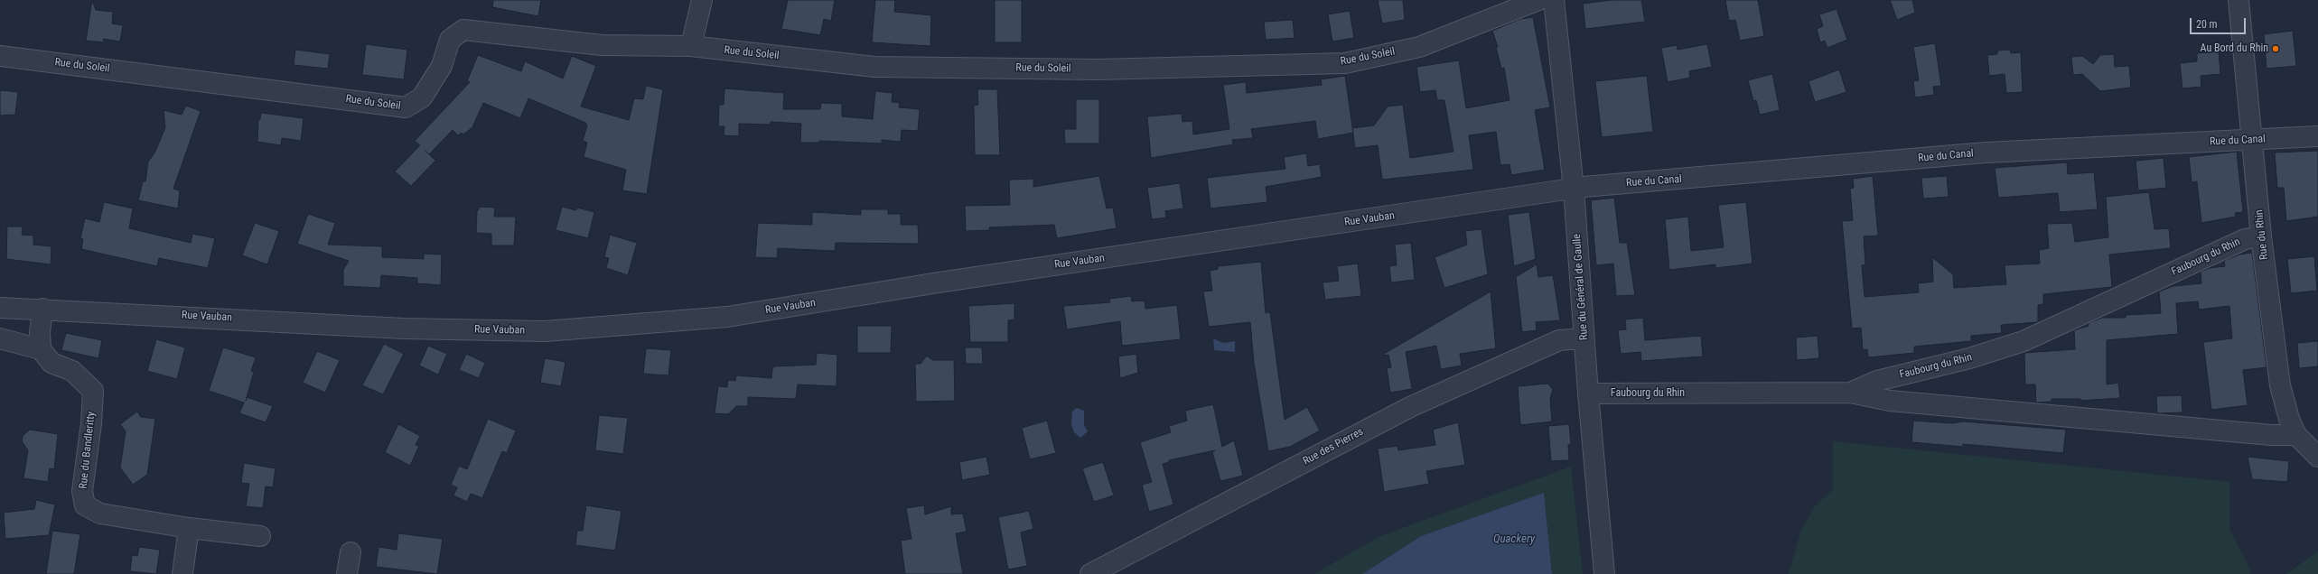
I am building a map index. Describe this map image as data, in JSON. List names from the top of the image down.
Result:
{
  "streets": {
    "street": [
      "Rue du Soleil",
      "Rue du Canal",
      "Rue Vauban",
      "Rue du Rhin",
      "Faubourg du Rhin",
      "Rue du Général de Gaulle",
      "Rue des Pierres",
      "Rue du Bandleritty"
    ]
  },
  "crossings": [
    ["Rue du Canal", "Rue Vauban"],
    ["Rue du Canal", "Rue du Rhin"],
    ["Rue du Canal", "Rue du Général de Gaulle"],
    ["Rue Vauban", "Rue du Général de Gaulle"],
    ["Rue du Rhin", "Faubourg du Rhin"],
    ["Faubourg du Rhin", "Rue du Général de Gaulle"],
    ["Rue du Général de Gaulle", "Rue des Pierres"]
  ],
  "water": ["Quackery"],
  "places": ["Au Bord du Rhin"],
  "scale_bar": "20 m"
}
